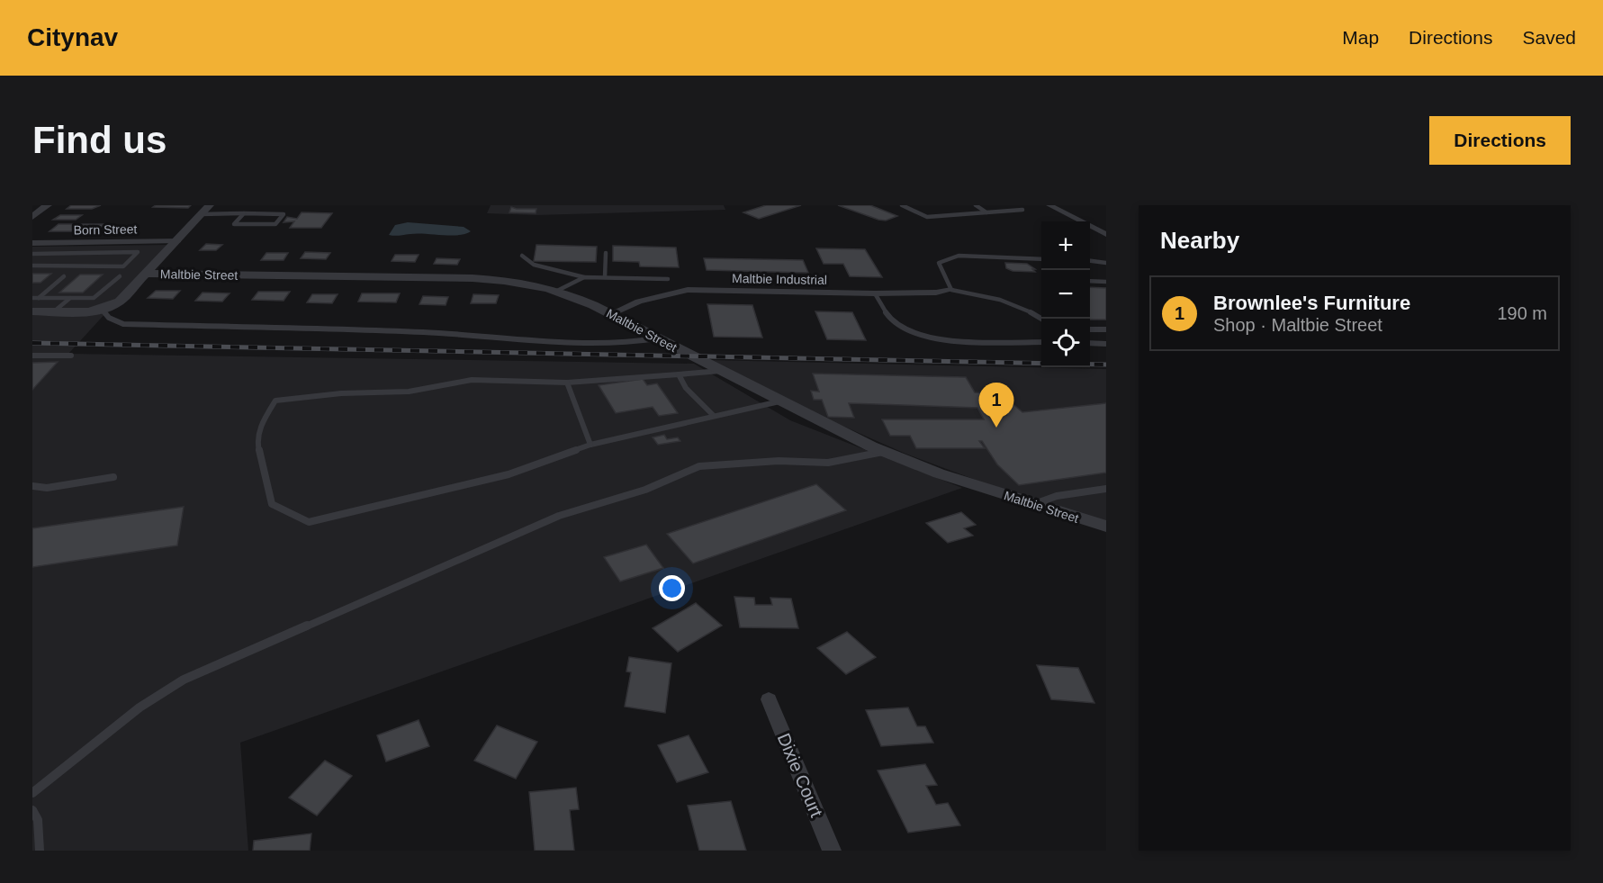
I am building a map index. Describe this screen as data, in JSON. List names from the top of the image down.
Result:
{
  "streets": {
    "street": [
      "Born Street",
      "Maltbie Street",
      "Maltbie Industrial",
      "Dixie Court"
    ]
  },
  "crossings": [
    ["Maltbie Street", "Maltbie Industrial"]
  ],
  "page": {
    "header": "Citynav",
    "nav": ["Map", "Directions", "Saved"],
    "buttons": "Directions",
    "title": "Find us",
    "heading": "Nearby",
    "map_buttons": ["+", "−"],
    "list": [
      {
        "mark": "1",
        "name": "Brownlee's Furniture",
        "note": "Shop · Maltbie Street",
        "value": "190 m"
      }
    ],
    "pins": "1"
  }
}
